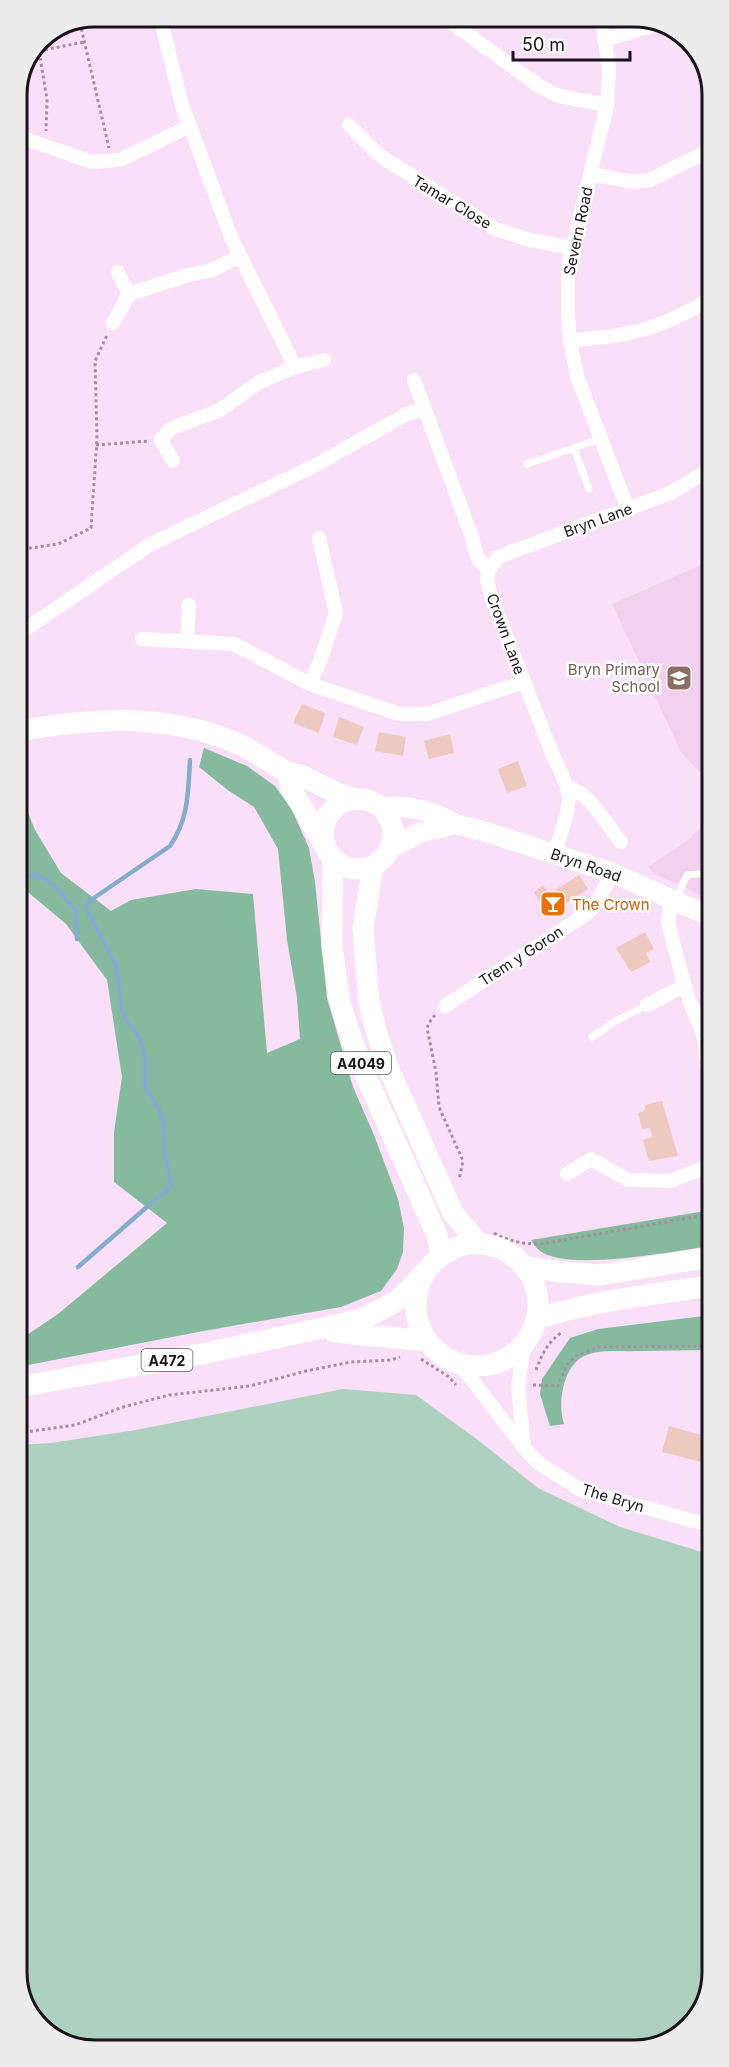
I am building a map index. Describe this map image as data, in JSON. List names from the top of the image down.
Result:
{
  "streets": {
    "main road": ["A4049", "A472"],
    "street": [
      "Tamar Close",
      "Severn Road",
      "Bryn Lane",
      "Crown Lane",
      "Bryn Road",
      "Trem y Goron",
      "The Bryn"
    ]
  },
  "crossings": [
    ["Tamar Close", "Severn Road"],
    ["Severn Road", "Bryn Lane"],
    ["Bryn Lane", "Crown Lane"],
    ["Crown Lane", "Bryn Road"],
    ["Bryn Road", "Trem y Goron"],
    ["Bryn Road", "A4049"],
    ["A4049", "A472"],
    ["A4049", "The Bryn"],
    ["A472", "The Bryn"]
  ],
  "places": {
    "school or university": ["Bryn Primary School"],
    "bar": ["The Crown"]
  },
  "scale_bar": "50 m"
}
